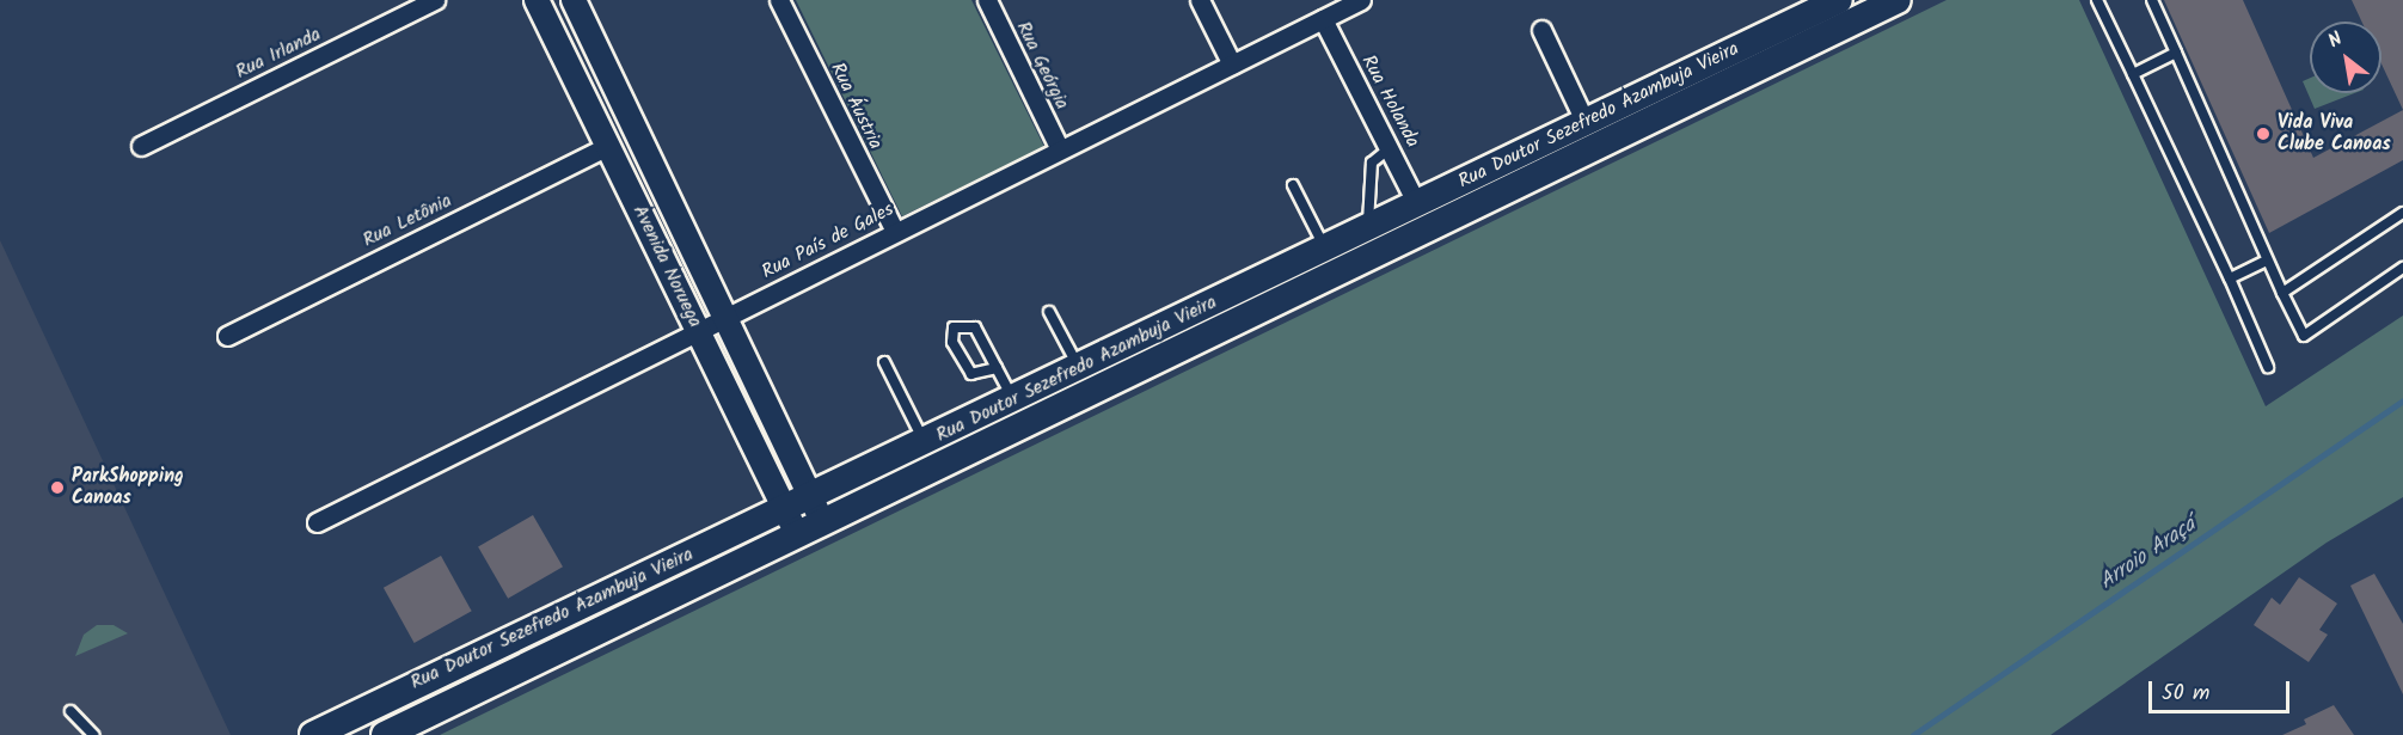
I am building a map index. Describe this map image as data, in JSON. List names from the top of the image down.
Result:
{
  "streets": {
    "main road": ["Rua Doutor Sezefredo Azambuja Vieira"],
    "street": [
      "Rua Irlanda",
      "Rua Geórgia",
      "Rua Holanda",
      "Rua Áustria",
      "Rua Letônia",
      "Rua País de Gales",
      "Avenida Noruega"
    ]
  },
  "crossings": [
    ["Rua Geórgia", "Rua País de Gales"],
    ["Rua Holanda", "Rua Doutor Sezefredo Azambuja Vieira"],
    ["Rua Holanda", "Rua País de Gales"],
    ["Rua Áustria", "Rua País de Gales"],
    ["Rua Doutor Sezefredo Azambuja Vieira", "Avenida Noruega"],
    ["Rua Letônia", "Avenida Noruega"],
    ["Rua País de Gales", "Avenida Noruega"]
  ],
  "water": ["Arroio Araçá"],
  "places": ["Vida Viva Clube Canoas", "ParkShopping Canoas"],
  "scale_bar": "50 m",
  "north": "top left"
}
